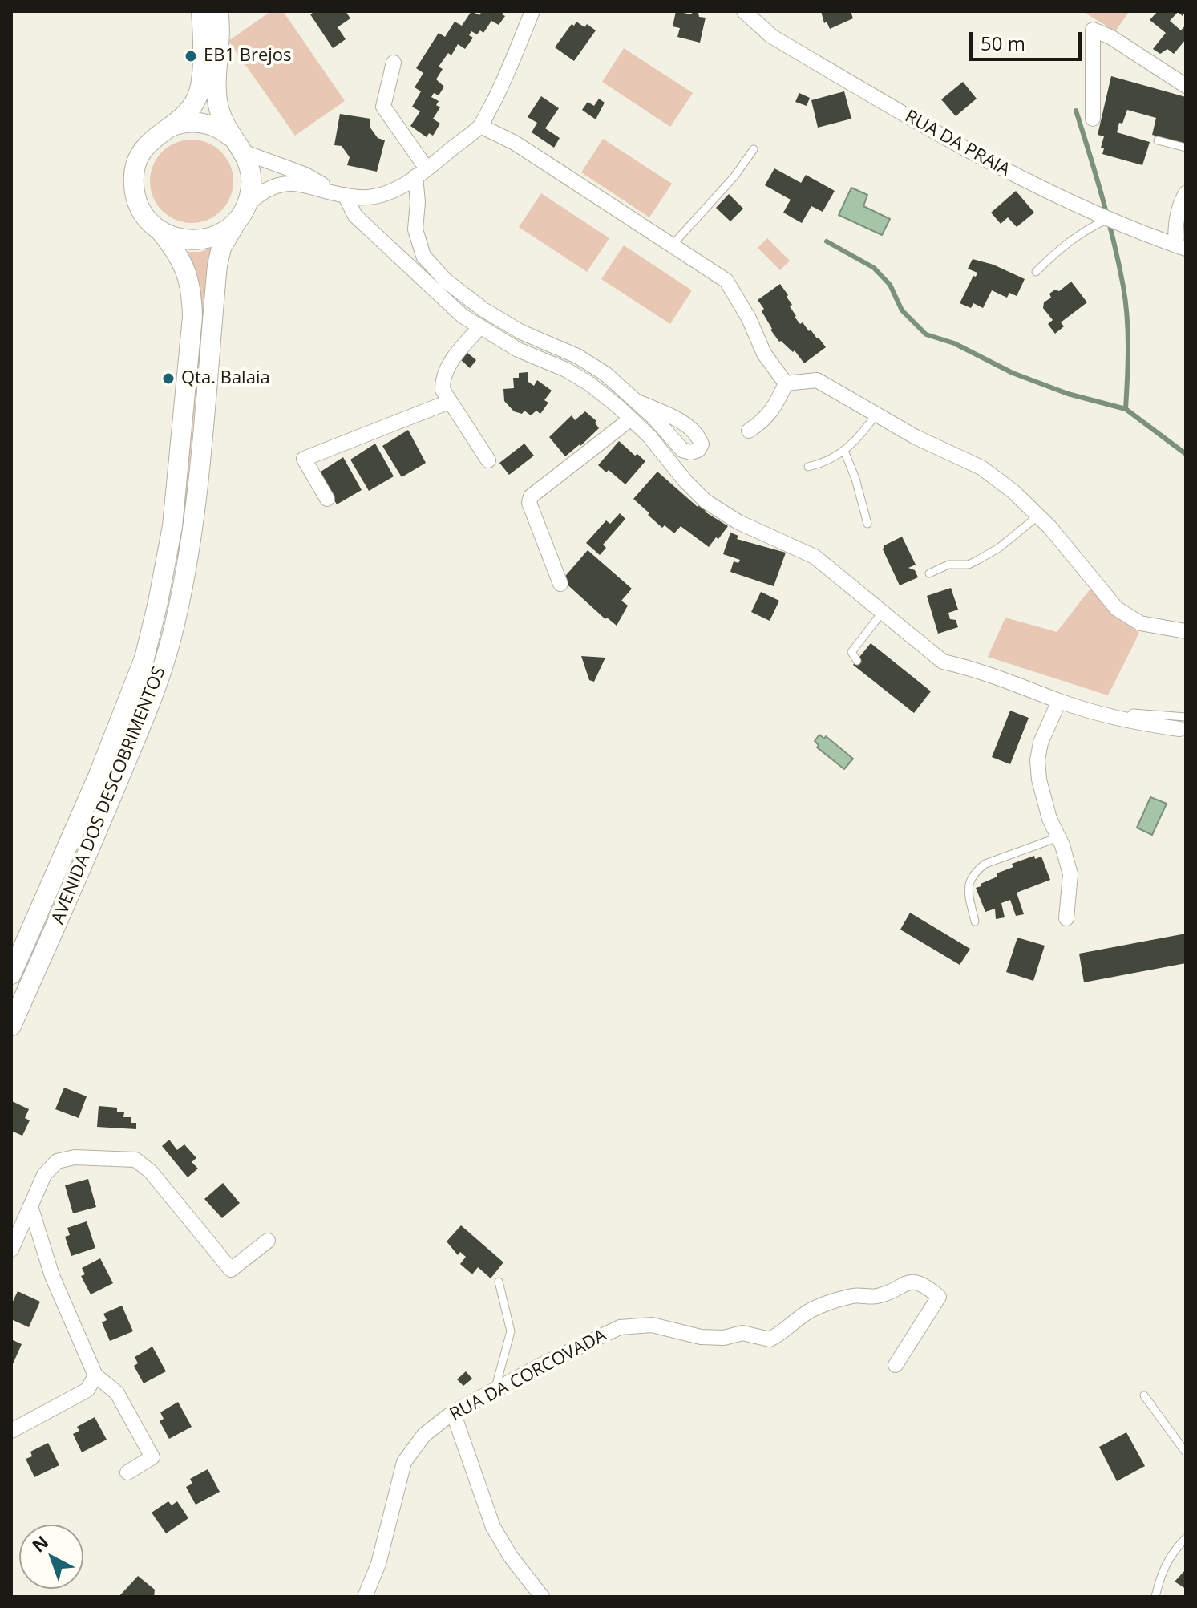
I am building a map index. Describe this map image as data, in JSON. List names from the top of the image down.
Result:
{
  "streets": {
    "street": ["RUA DA PRAIA", "AVENIDA DOS DESCOBRIMENTOS", "RUA DA CORCOVADA"]
  },
  "places": ["EB1 Brejos", "Qta. Balaia"],
  "scale_bar": "50 m",
  "north": "top left"
}
